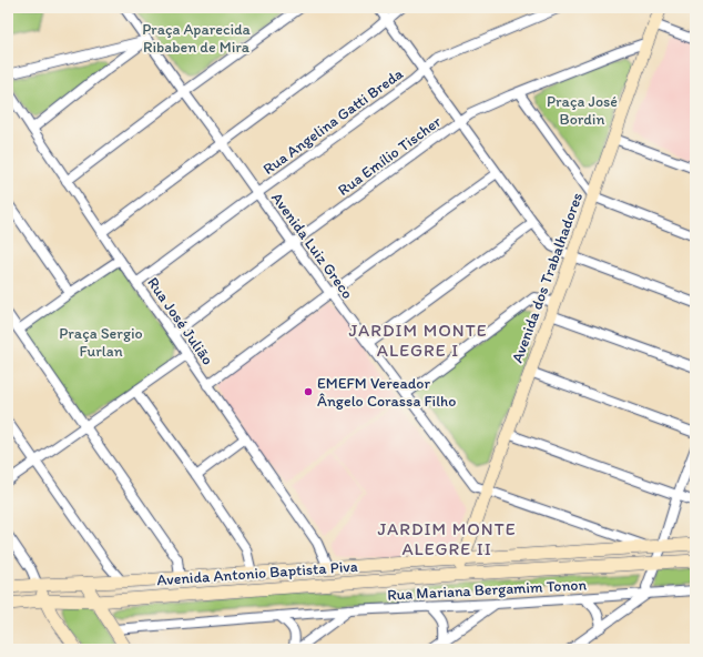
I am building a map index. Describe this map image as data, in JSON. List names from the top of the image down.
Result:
{
  "streets": {
    "main road": ["Avenida dos Trabalhadores", "Avenida Antonio Baptista Piva"],
    "street": [
      "Rua Angelina Gatti Breda",
      "Rua Emílio Tischer",
      "Avenida Luiz Greco",
      "Rua José Julião",
      "Rua Mariana Bergamim Tonon"
    ]
  },
  "crossings": [
    ["Rua Angelina Gatti Breda", "Avenida Luiz Greco"],
    ["Rua Angelina Gatti Breda", "Rua José Julião"],
    ["Rua Emílio Tischer", "Avenida Luiz Greco"],
    ["Rua Emílio Tischer", "Avenida dos Trabalhadores"],
    ["Rua Emílio Tischer", "Rua José Julião"],
    ["Avenida Luiz Greco", "Avenida dos Trabalhadores"],
    ["Avenida Luiz Greco", "Avenida Antonio Baptista Piva"],
    ["Avenida dos Trabalhadores", "Avenida Antonio Baptista Piva"],
    ["Rua José Julião", "Avenida Antonio Baptista Piva"]
  ],
  "districts": ["JARDIM MONTE ALEGRE I", "JARDIM MONTE ALEGRE II"],
  "parks": ["Praça Aparecida Ribaben de Mira", "Praça José Bordin", "Praça Sergio Furlan"],
  "places": ["EMEFM Vereador Ângelo Corassa Filho"]
}
